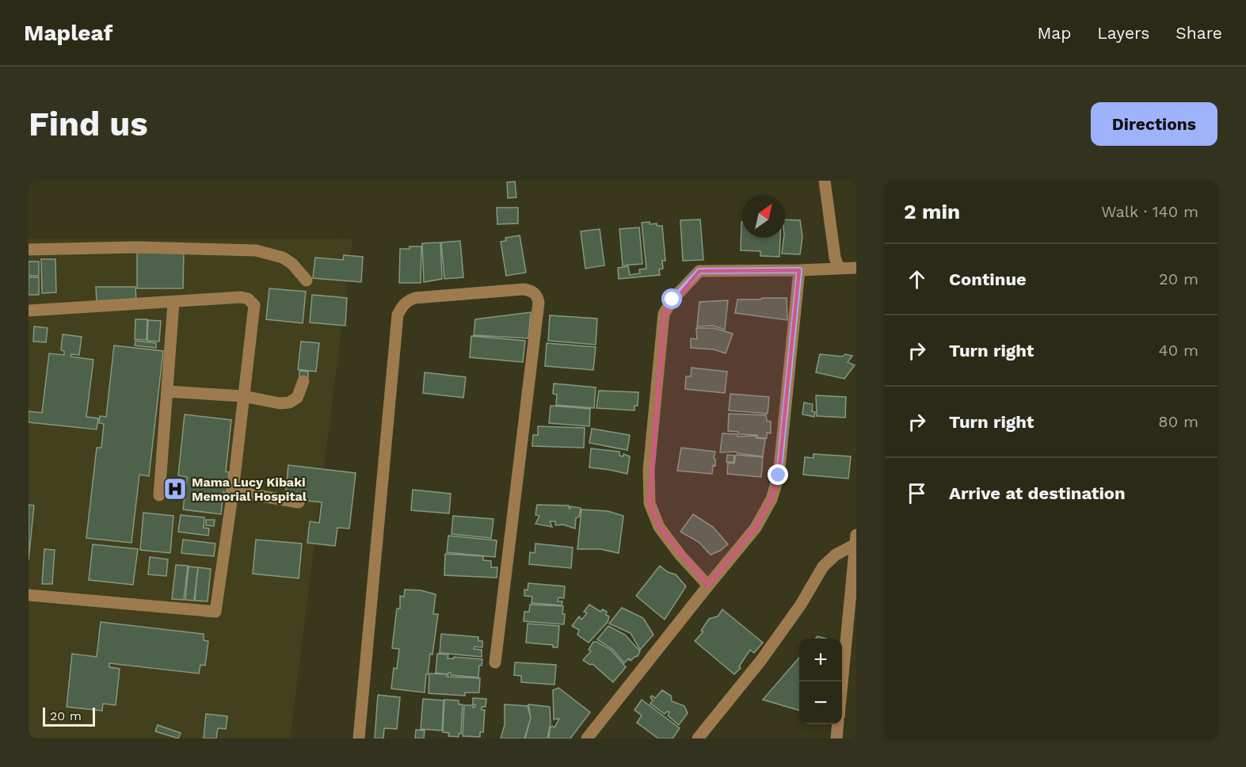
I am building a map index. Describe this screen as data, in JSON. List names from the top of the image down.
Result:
{
  "places": {
    "hospital": ["Mama Lucy Kibaki Memorial Hospital"]
  },
  "scale_bar": "20 m",
  "north": "top right",
  "page": {
    "header": "Mapleaf",
    "nav": ["Map", "Layers", "Share"],
    "buttons": "Directions",
    "title": "Find us",
    "heading": ["2 min", "Walk · 140 m"],
    "list": [
      ["Continue", "20 m"],
      ["Turn right", "40 m"],
      ["Turn right", "80 m"],
      "Arrive at destination"
    ],
    "map_buttons": ["+", "−"],
    "scale": "20 m"
  }
}
